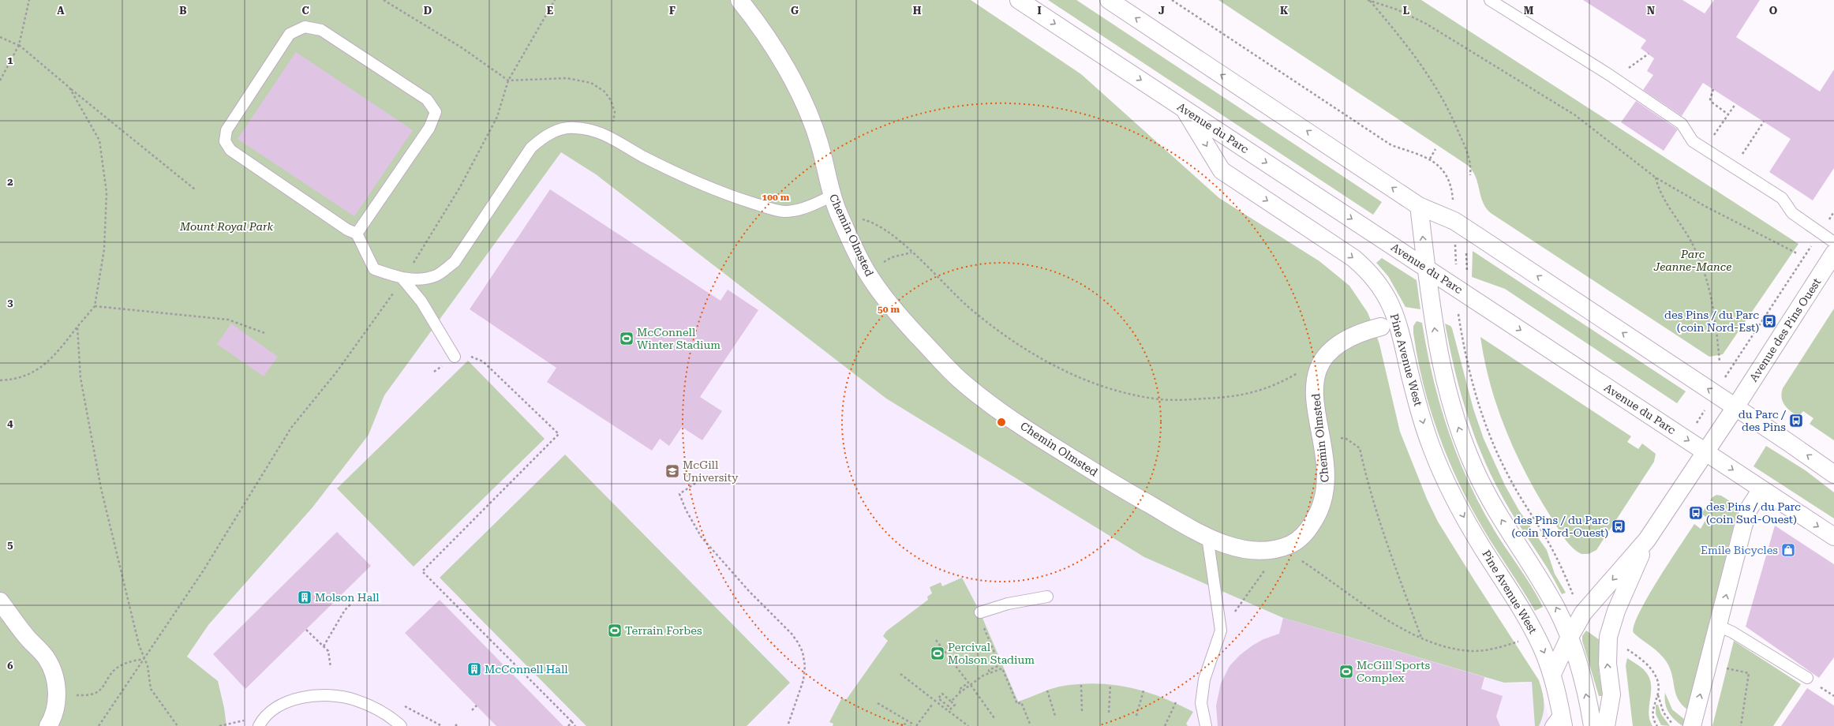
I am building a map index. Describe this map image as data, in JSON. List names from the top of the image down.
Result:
{
  "streets": {
    "main road": [
      "Avenue du Parc",
      "Chemin Olmsted",
      "Avenue des Pins Ouest",
      "Pine Avenue West"
    ]
  },
  "crossings": [
    ["Avenue du Parc", "Pine Avenue West"]
  ],
  "parks": ["Mount Royal Park", "Parc Jeanne-Mance"],
  "places": {
    "bus stop": [
      "des Pins / du Parc (coin Nord-Est)",
      "du Parc / des Pins",
      "des Pins / du Parc (coin Sud-Ouest)",
      "des Pins / du Parc (coin Nord-Ouest)"
    ],
    "sports": [
      "McConnell Winter Stadium",
      "Terrain Forbes",
      "Percival Molson Stadium",
      "McGill Sports Complex"
    ],
    "school or university": ["McGill University"],
    "shop": ["Emile Bicycles"],
    "building": ["Molson Hall", "McConnell Hall"]
  },
  "grid": {
    "columns": [
      "A",
      "B",
      "C",
      "D",
      "E",
      "F",
      "G",
      "H",
      "I",
      "J",
      "K",
      "L",
      "M",
      "N",
      "O"
    ],
    "rows": [
      "1",
      "2",
      "3",
      "4",
      "5",
      "6"
    ]
  },
  "rings": ["100 m", "50 m"]
}
